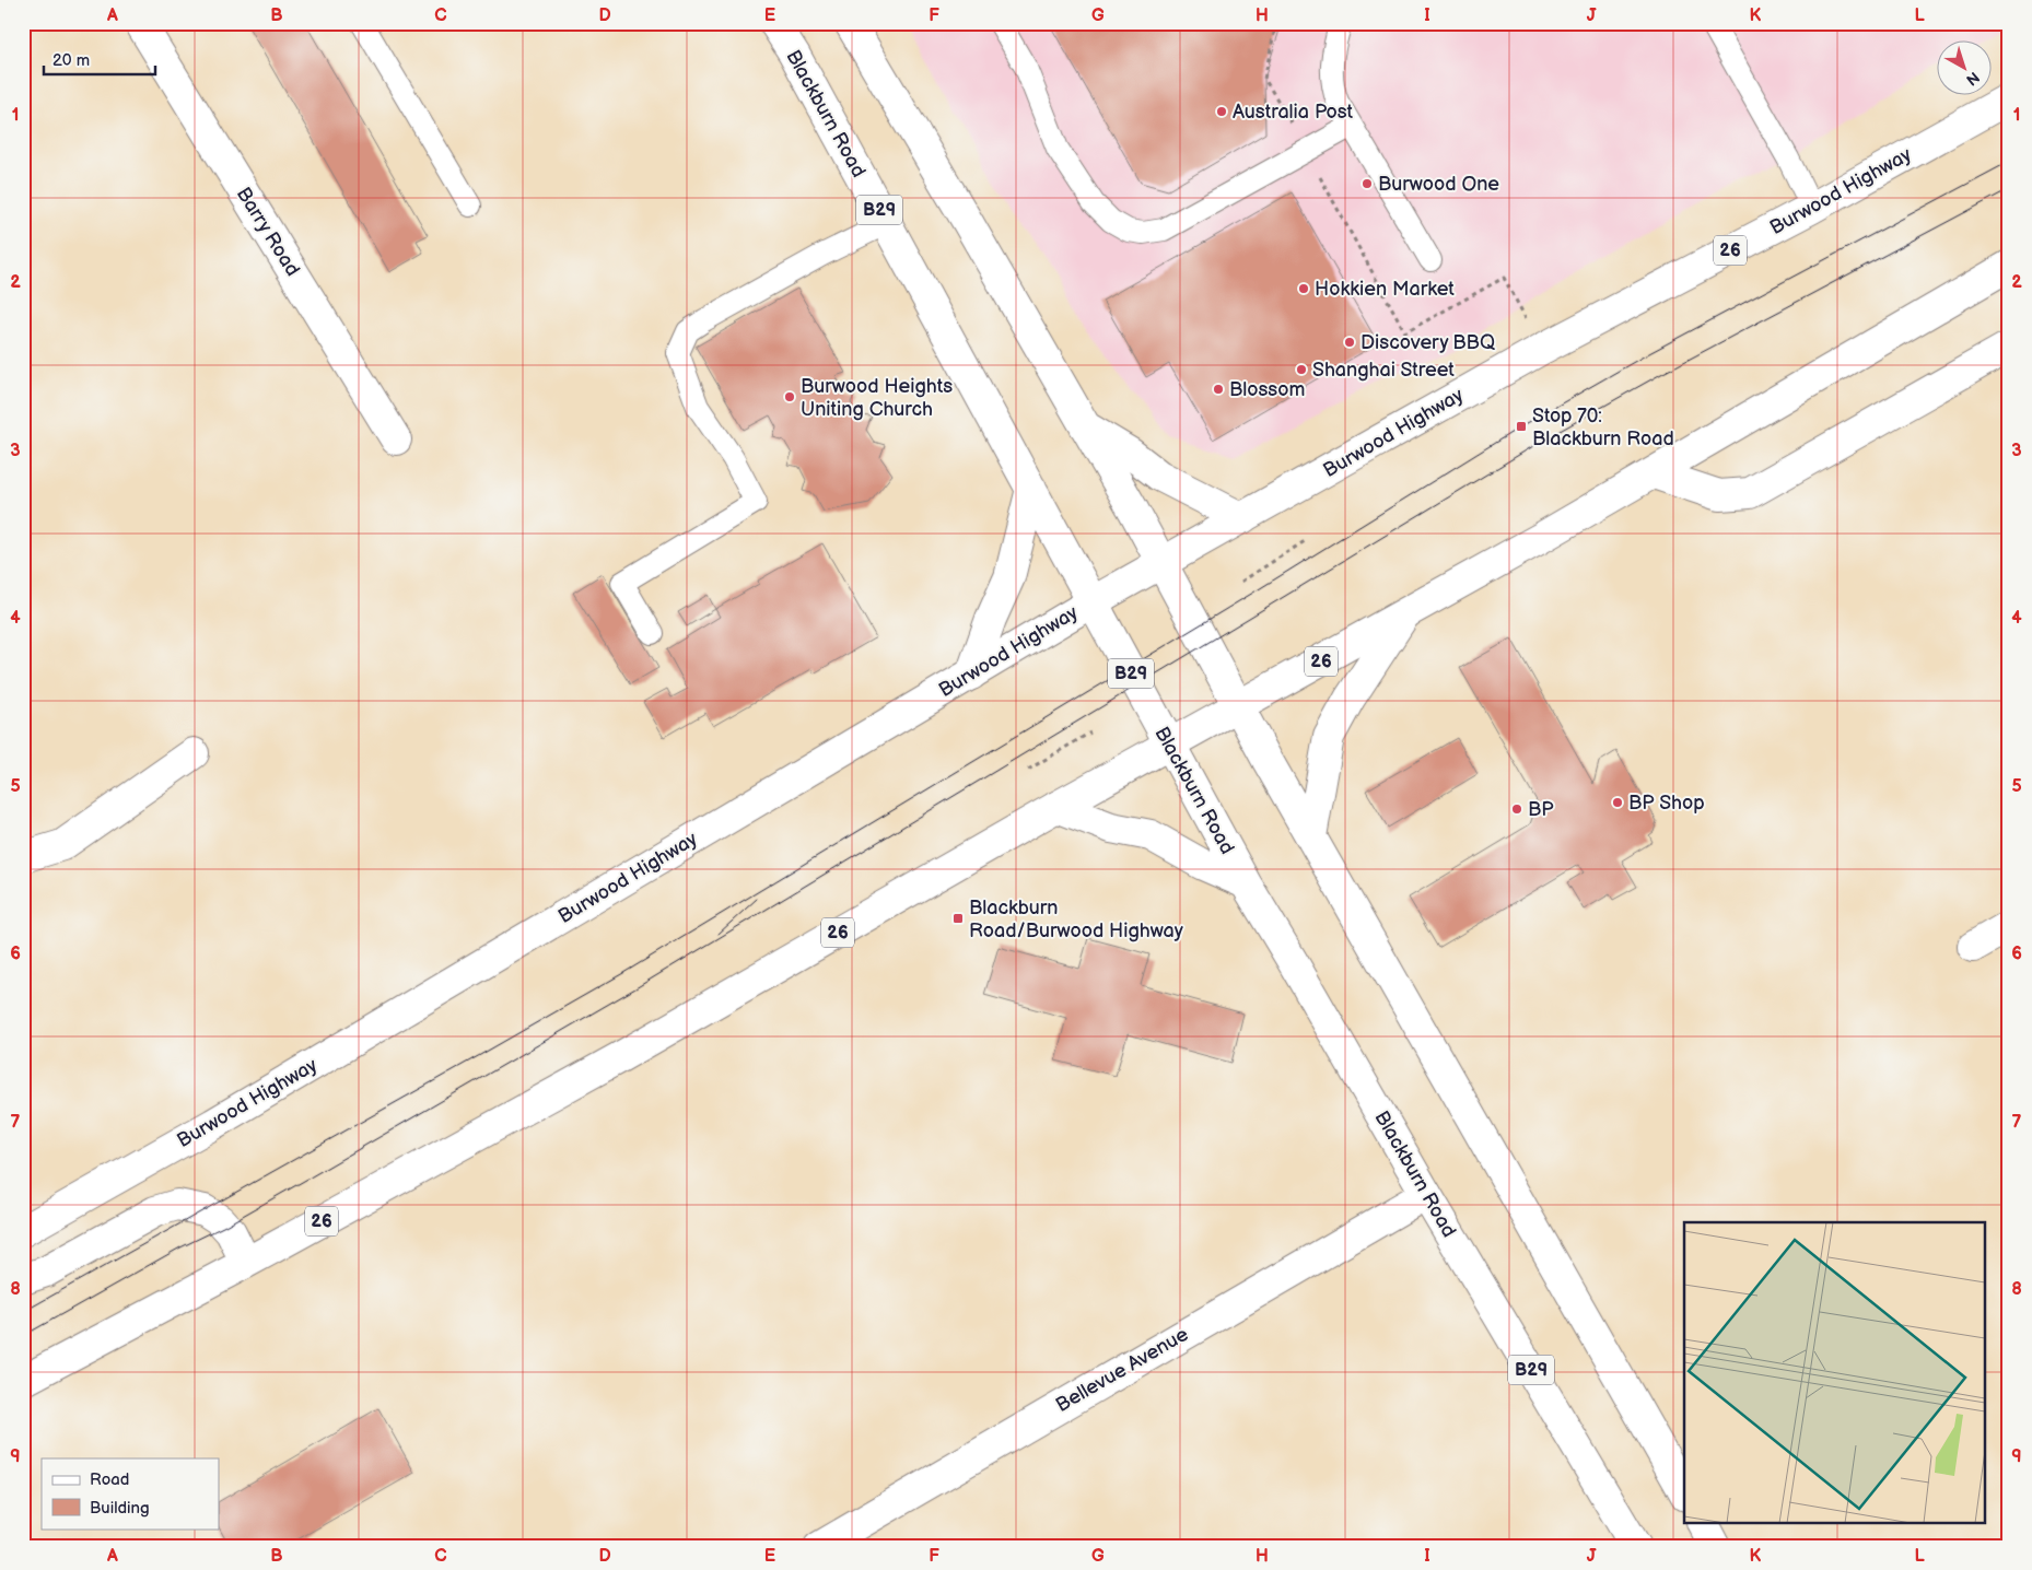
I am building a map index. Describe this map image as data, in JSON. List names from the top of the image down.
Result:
{
  "streets": {
    "main road": [
      "Blackburn Road",
      "Burwood Highway",
      "B29",
      "Barry Road",
      "26",
      "Bellevue Avenue"
    ]
  },
  "crossings": [
    ["Blackburn Road", "Burwood Highway"],
    ["Blackburn Road", "26"],
    ["Blackburn Road", "Bellevue Avenue"]
  ],
  "places": {
    "other": [
      "Australia Post",
      "Burwood One",
      "Hokkien Market",
      "Discovery BBQ",
      "Shanghai Street",
      "Blossom",
      "Burwood Heights Uniting Church",
      "BP Shop",
      "BP"
    ],
    "transit": ["Stop 70: Blackburn Road", "Blackburn Road/Burwood Highway"]
  },
  "legend": ["Road", "Building"],
  "scale_bar": "20 m",
  "north": "bottom right",
  "grid": {
    "columns": [
      "A",
      "B",
      "C",
      "D",
      "E",
      "F",
      "G",
      "H",
      "I",
      "J",
      "K",
      "L"
    ],
    "rows": [
      "1",
      "2",
      "3",
      "4",
      "5",
      "6",
      "7",
      "8",
      "9"
    ]
  }
}
